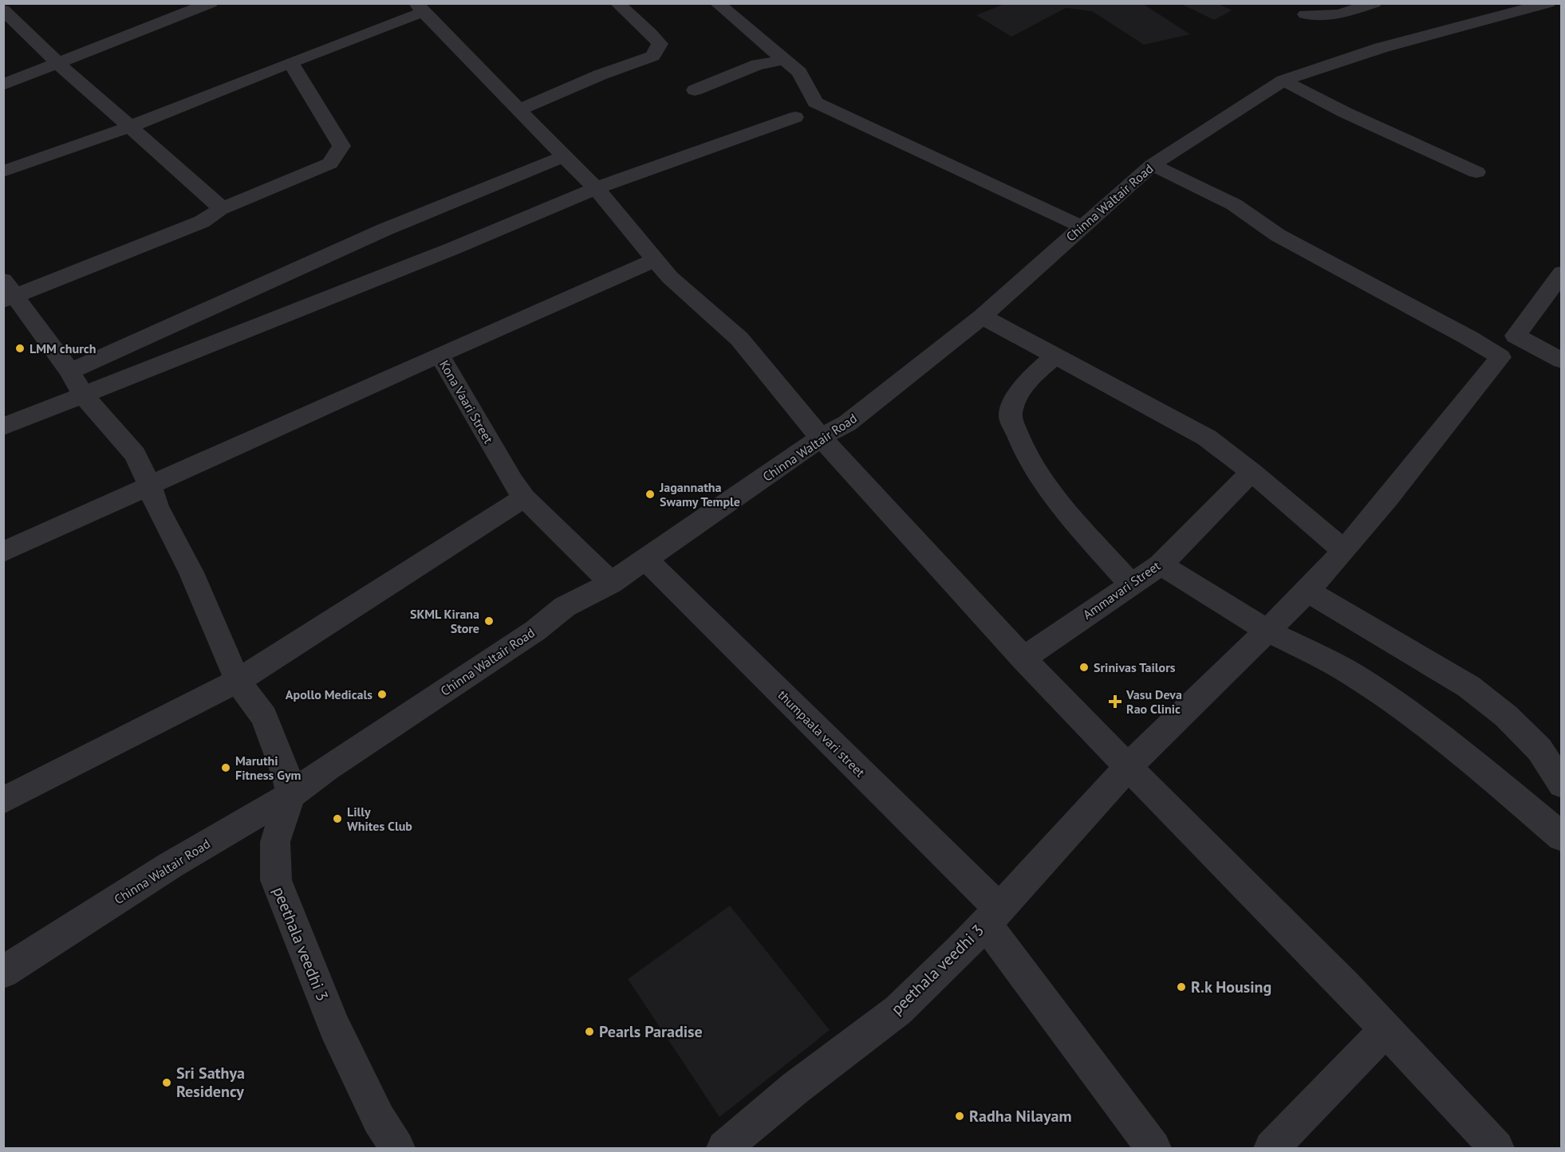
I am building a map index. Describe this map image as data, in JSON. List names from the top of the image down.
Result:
{
  "streets": {
    "street": [
      "Chinna Waltair Road",
      "Kona Vaari Street",
      "Ammavari Street",
      "thumpaala vari street",
      "peethala veedhi 3"
    ]
  },
  "crossings": [
    ["Chinna Waltair Road", "Kona Vaari Street"],
    ["Chinna Waltair Road", "thumpaala vari street"],
    ["Chinna Waltair Road", "peethala veedhi 3"],
    ["thumpaala vari street", "peethala veedhi 3"]
  ],
  "places": {
    "other": [
      "LMM church",
      "Jagannatha Swamy Temple",
      "SKML Kirana Store",
      "Srinivas Tailors",
      "Apollo Medicals",
      "Maruthi Fitness Gym",
      "Lilly Whites Club",
      "R.k Housing",
      "Pearls Paradise",
      "Sri Sathya Residency",
      "Radha Nilayam"
    ],
    "health": ["Vasu Deva Rao Clinic"]
  }
}
